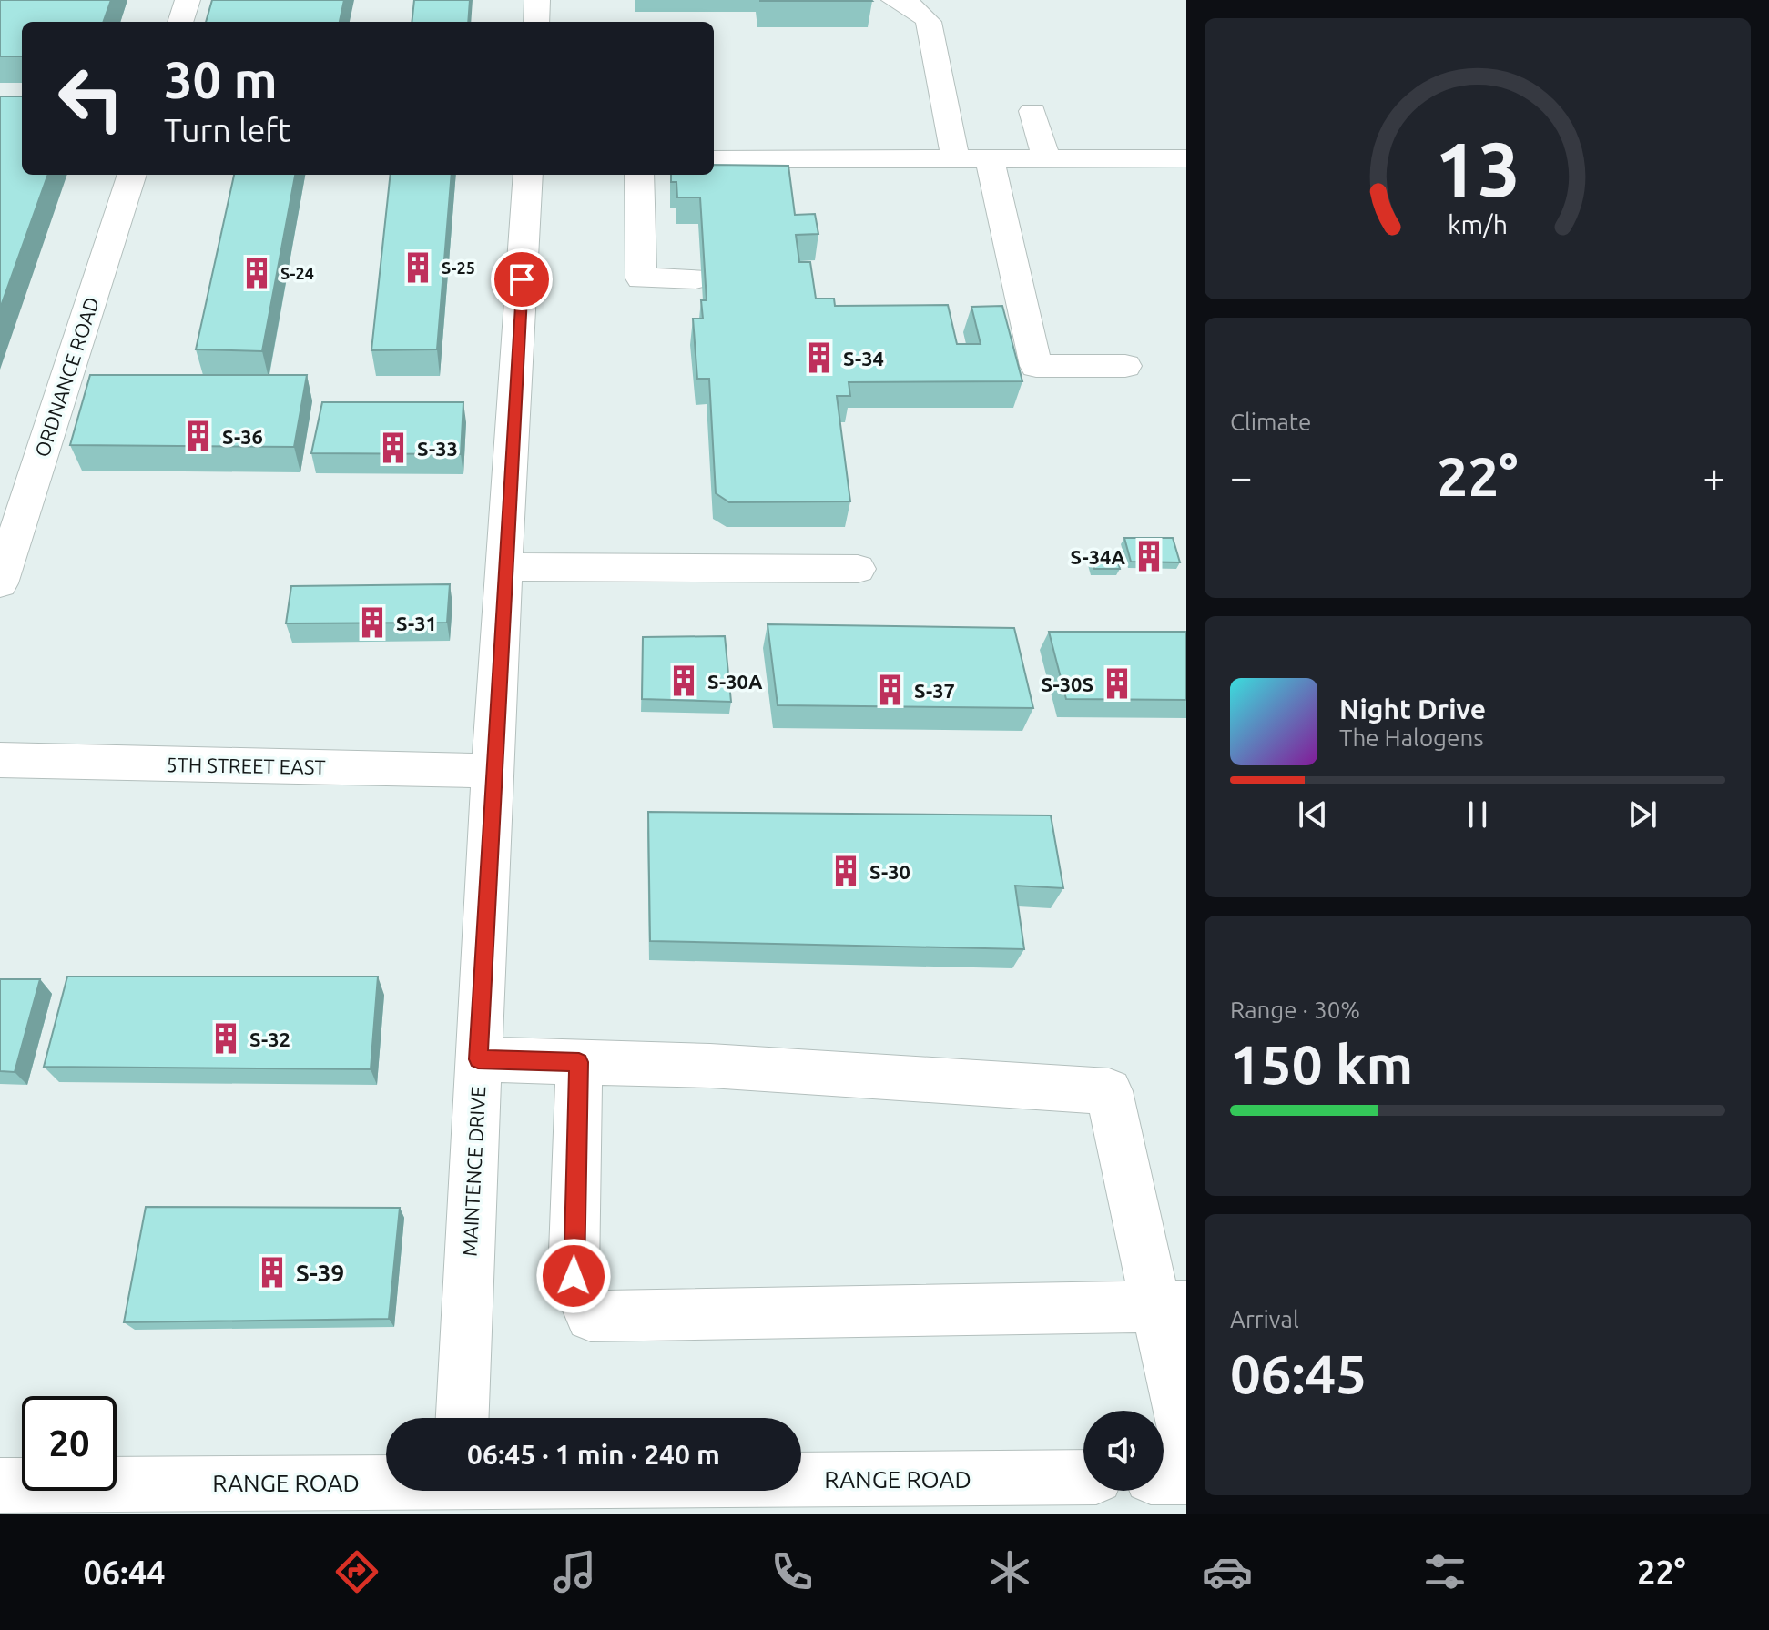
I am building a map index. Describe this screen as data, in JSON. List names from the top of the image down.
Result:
{
  "streets": {
    "street": [
      "ORDNANCE ROAD",
      "5TH STREET EAST",
      "MAINTENCE DRIVE",
      "RANGE ROAD"
    ]
  },
  "crossings": [
    ["5TH STREET EAST", "MAINTENCE DRIVE"]
  ],
  "places": {
    "building": [
      "S-25",
      "S-24",
      "S-34",
      "S-36",
      "S-33",
      "S-34A",
      "S-31",
      "S-30A",
      "S-30S",
      "S-37",
      "S-30",
      "S-32",
      "S-39"
    ]
  },
  "page": {
    "turn": ["30 m", "Turn left"],
    "tile": [
      "Climate",
      ["Range · 30%", "150 km"],
      ["Arrival", "06:45"]
    ],
    "heat": ["−", "22°", "+"],
    "song": ["Night Drive", "The Halogens"],
    "limit": "20",
    "trip": "06:45 · 1 min · 240 m",
    "tabs": ["06:44", "22°"],
    "gauge": ["13", "km/h"]
  }
}
